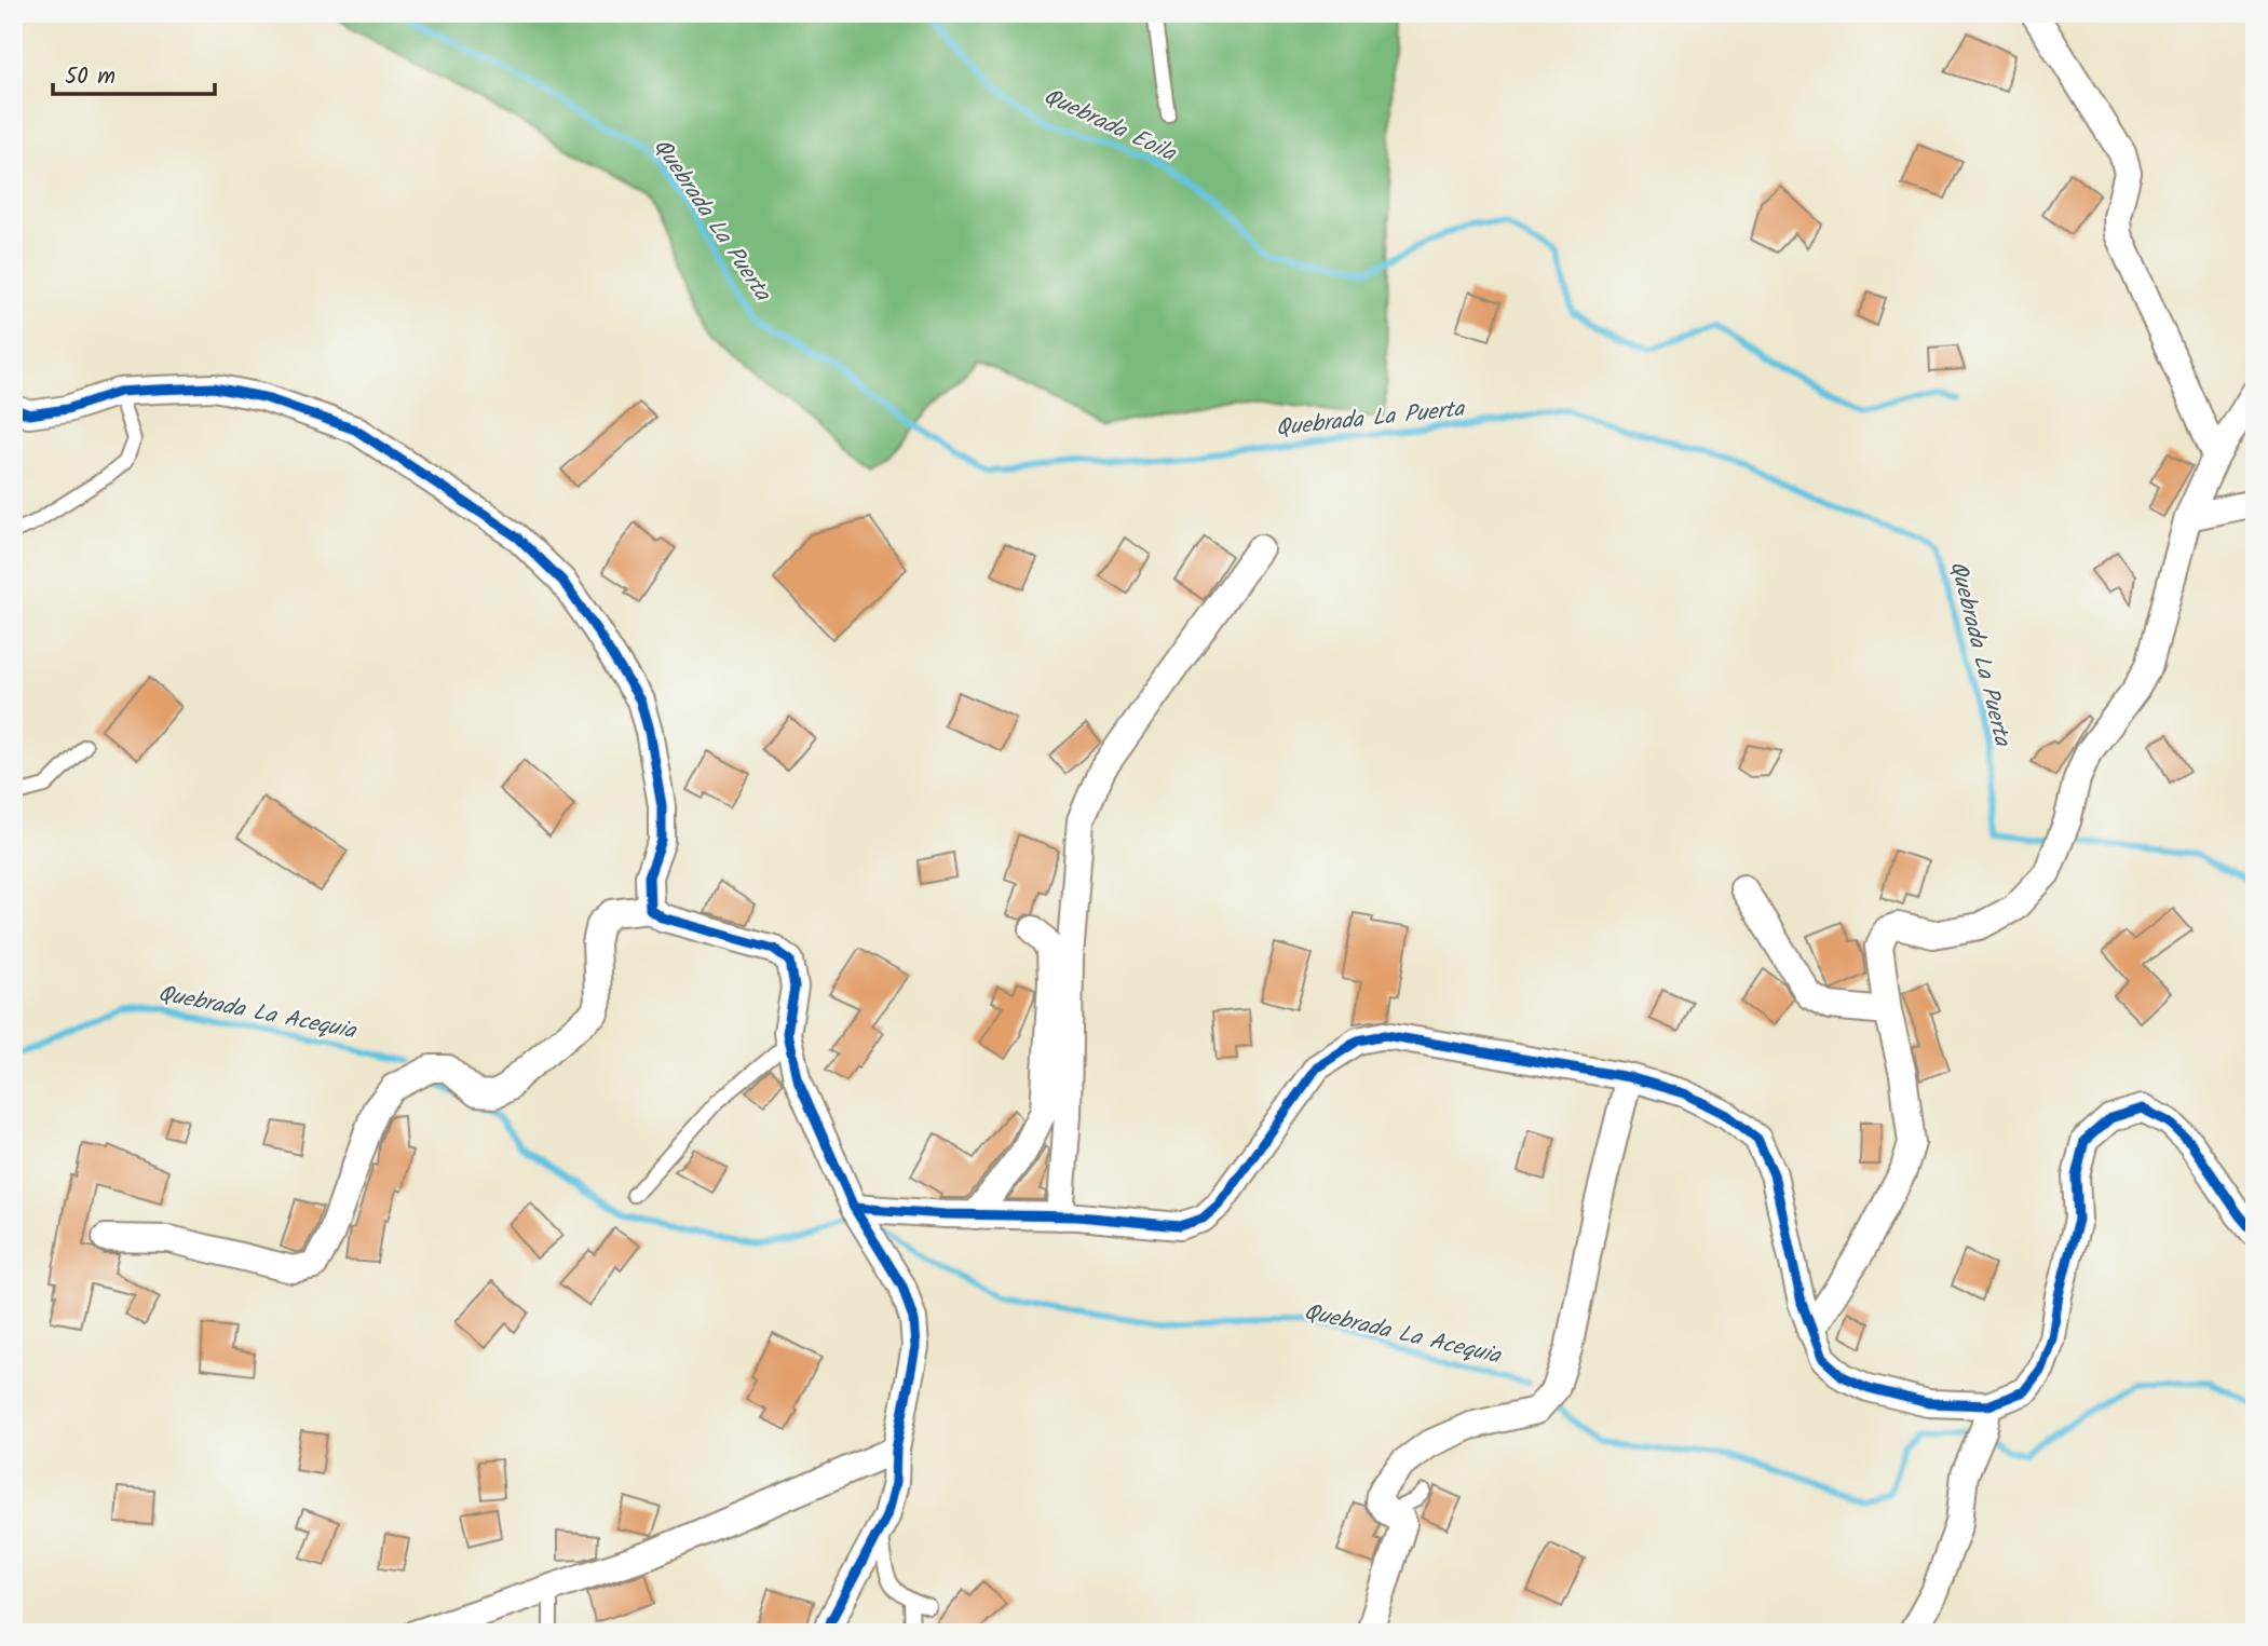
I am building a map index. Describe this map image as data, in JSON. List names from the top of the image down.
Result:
{
  "water": ["Quebrada Eoila", "Quebrada La Puerta", "Quebrada La Acequia"],
  "scale_bar": "50 m"
}
